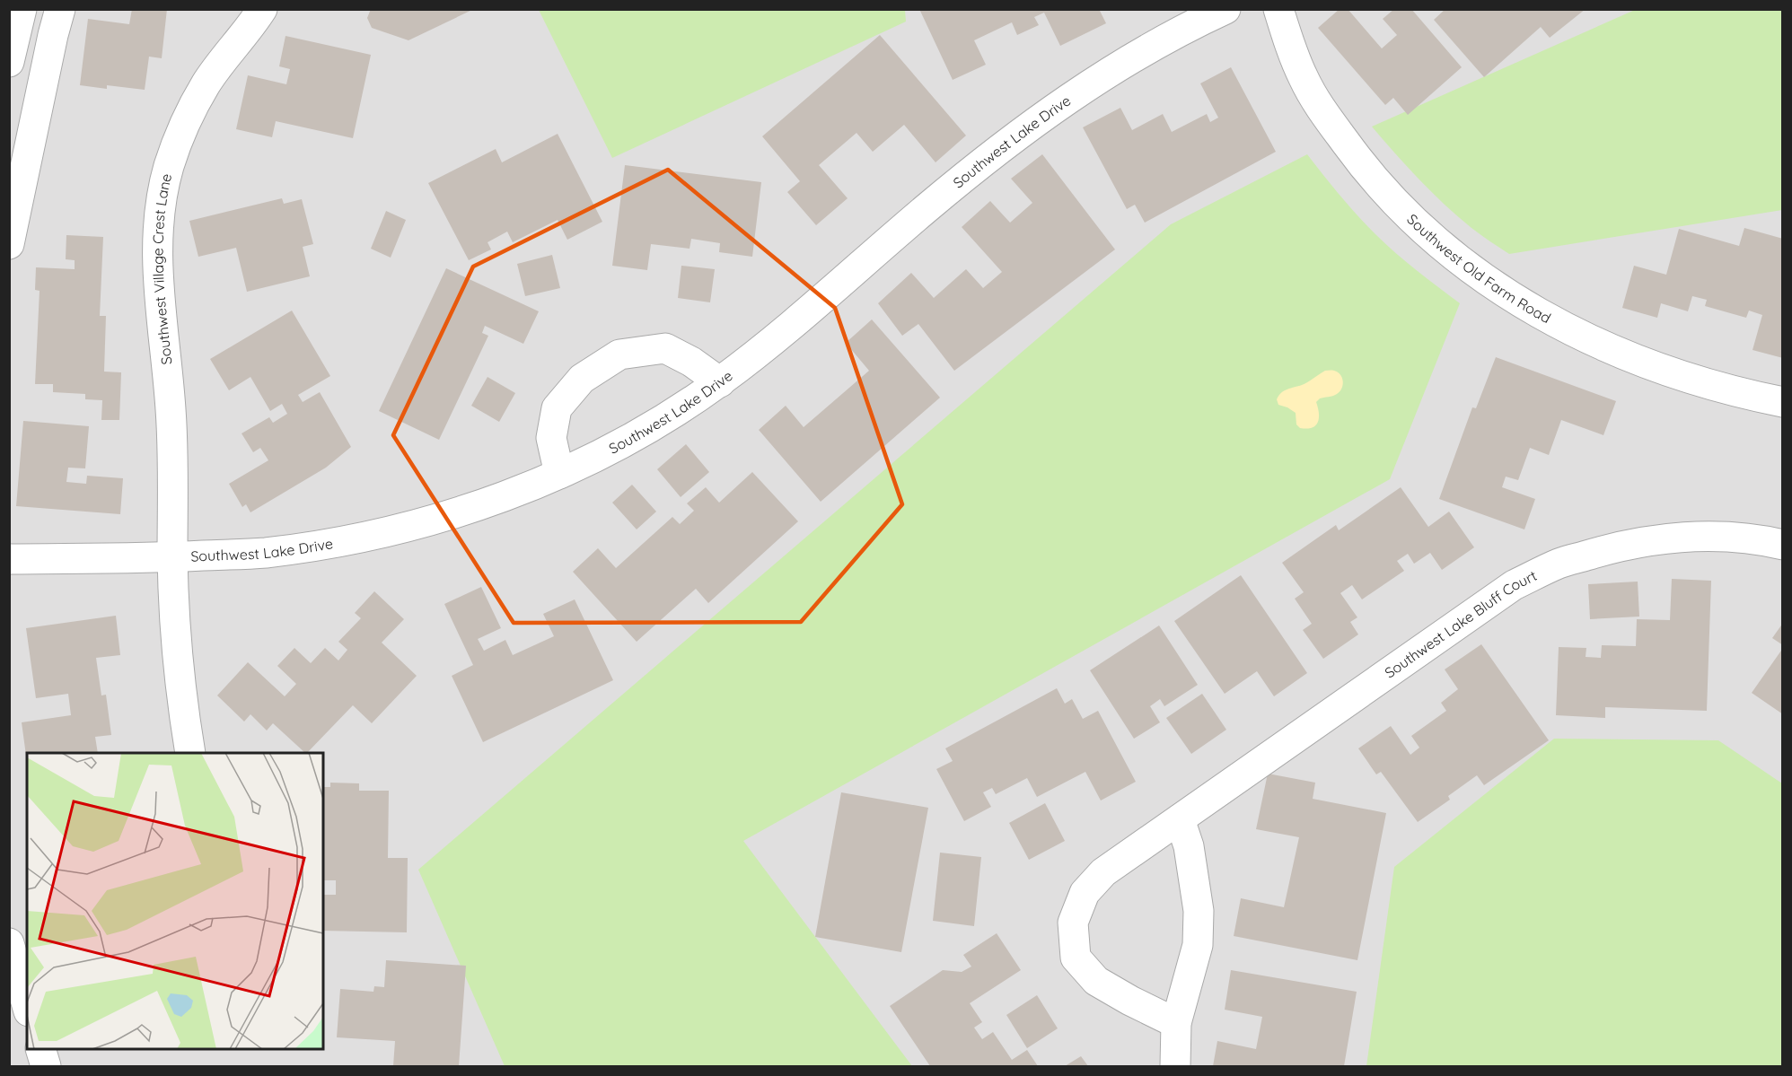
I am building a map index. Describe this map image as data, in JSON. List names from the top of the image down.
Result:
{
  "streets": {
    "street": [
      "Southwest Lake Drive",
      "Southwest Old Farm Road",
      "Southwest Village Crest Lane",
      "Southwest Lake Bluff Court"
    ]
  },
  "crossings": [
    ["Southwest Lake Drive", "Southwest Village Crest Lane"]
  ]
}
